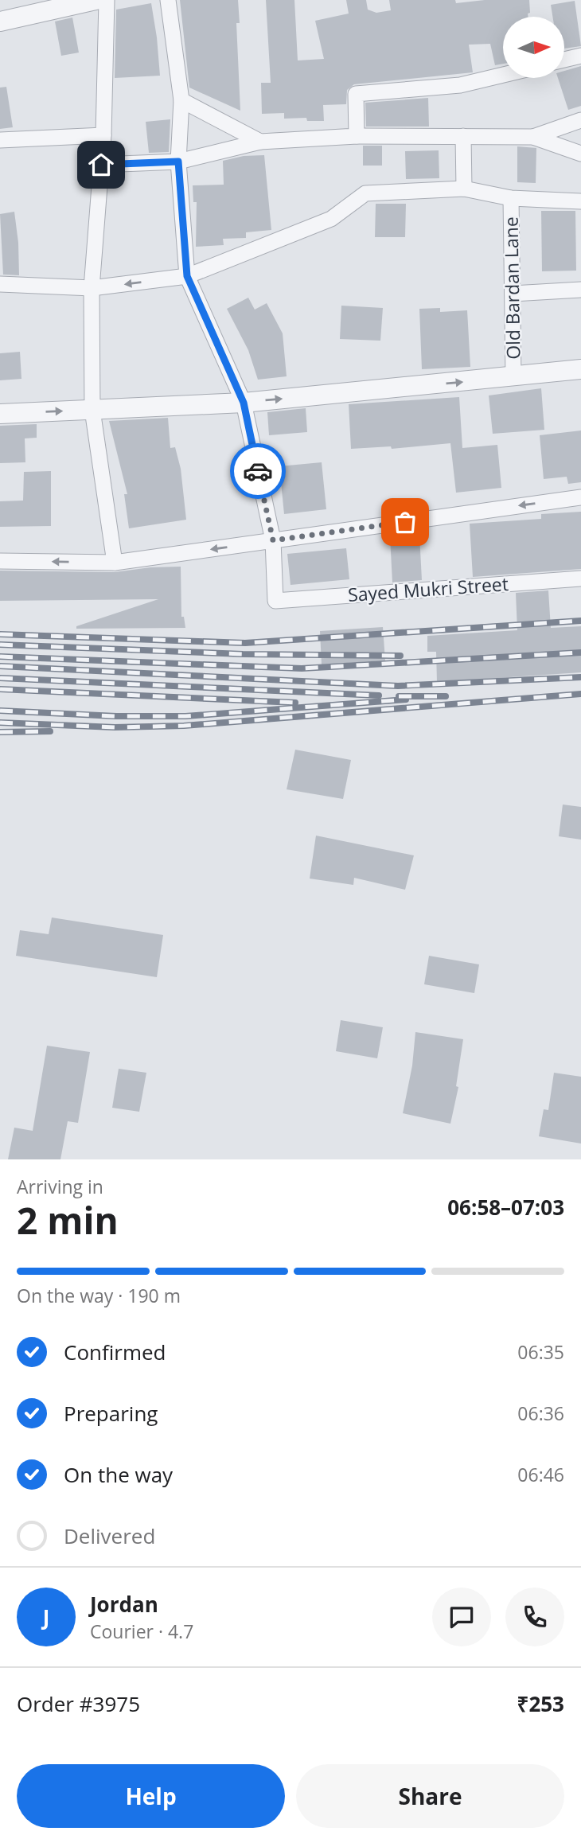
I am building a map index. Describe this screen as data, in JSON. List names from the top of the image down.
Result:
{
  "streets": {
    "street": ["Old Bardan Lane", "Sayed Mukri Street"]
  },
  "north": "right",
  "page": {
    "heading": ["2 min", "Arriving in", "06:58–07:03"],
    "panel": [
      "Jordan",
      "Courier · 4.7",
      "Order #3975",
      "₹253"
    ],
    "bar": "On the way · 190 m",
    "list": [
      ["Confirmed", "06:35"],
      ["Preparing", "06:36"],
      ["On the way", "06:46"],
      "Delivered"
    ],
    "round": "J",
    "buttons": ["Help", "Share"]
  }
}
